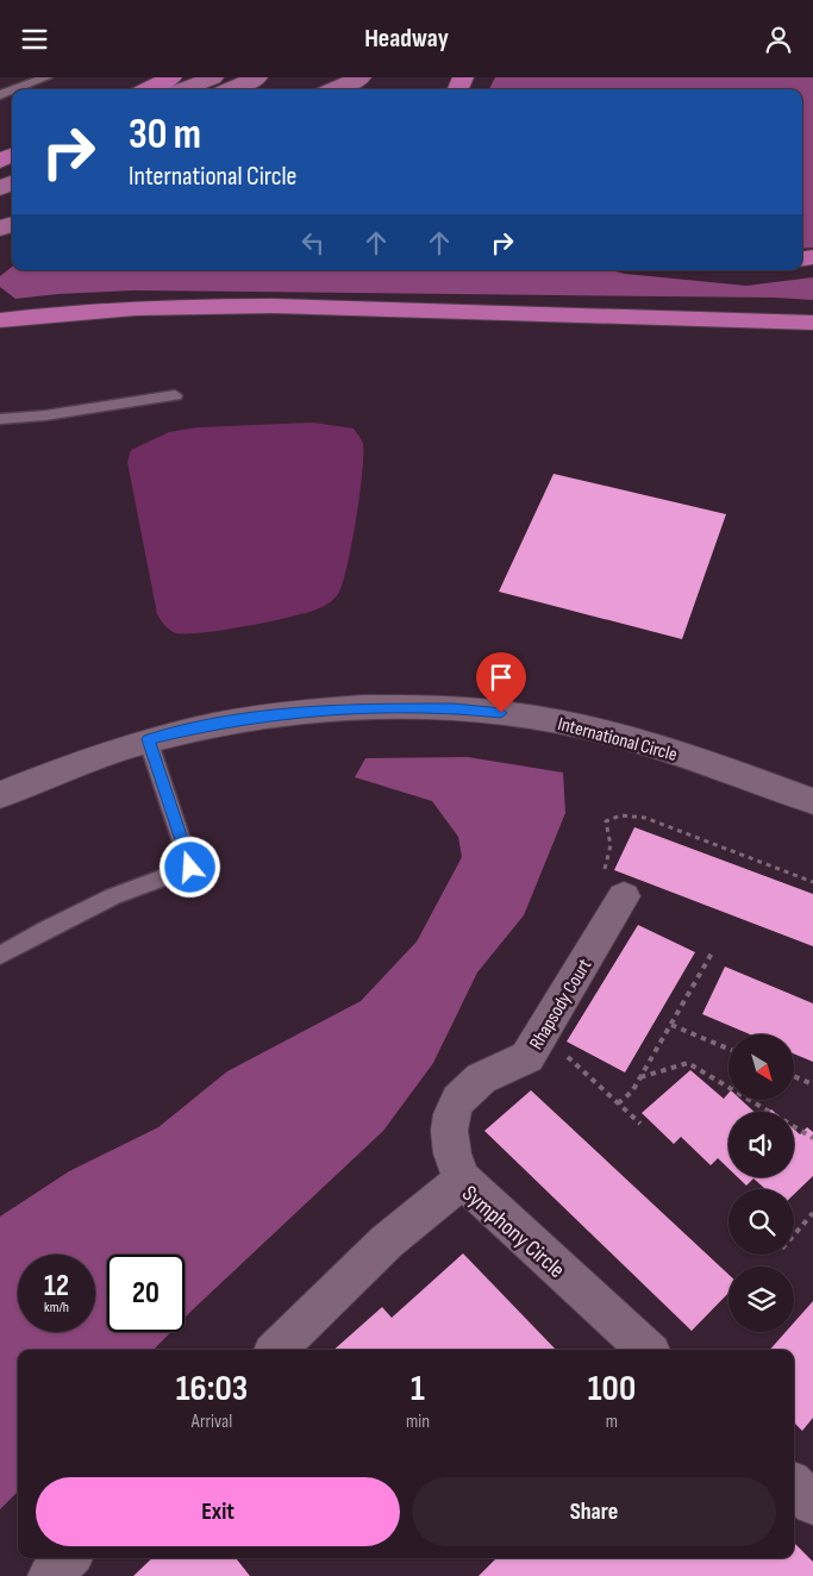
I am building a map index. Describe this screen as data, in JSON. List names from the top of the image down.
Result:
{
  "streets": {
    "street": ["International Circle", "Rhapsody Court", "Symphony Circle"]
  },
  "crossings": [
    ["Rhapsody Court", "Symphony Circle"]
  ],
  "north": "bottom right",
  "page": {
    "header": "Headway",
    "turn": ["30 m", "International Circle"],
    "speed": "12 km/h",
    "limit": "20",
    "eta": [
      "16:03",
      "Arrival",
      "1",
      "min",
      "100",
      "m"
    ],
    "buttons": ["Exit", "Share"]
  }
}
